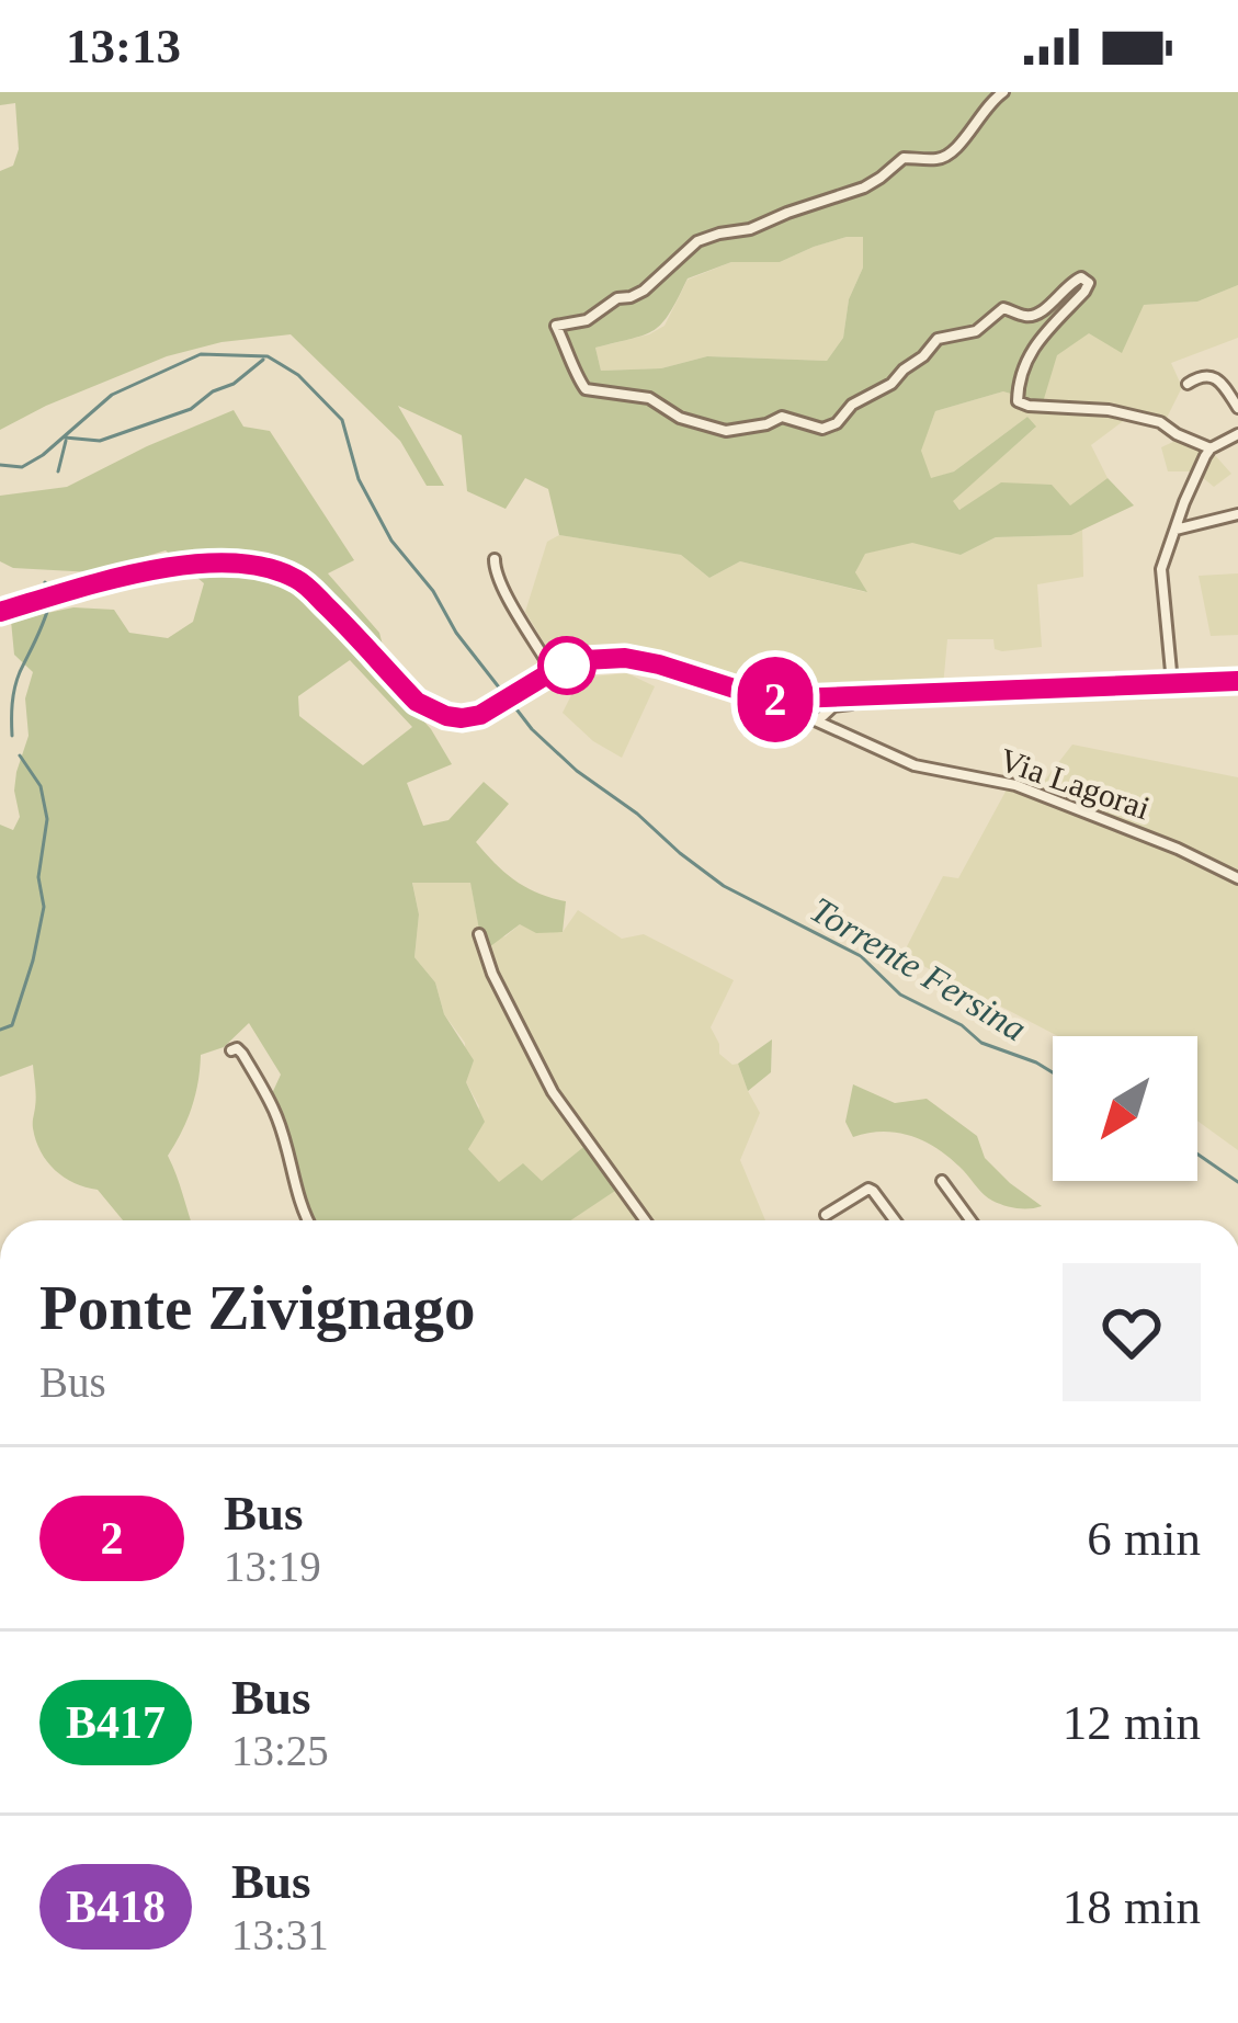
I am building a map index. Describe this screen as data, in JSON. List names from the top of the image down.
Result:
{
  "streets": {
    "main road": ["Via Lagorai"]
  },
  "water": ["Torrente Fersina"],
  "lines": ["bus line 2"],
  "north": "bottom left",
  "page": {
    "status": "13:13",
    "on_map": "2",
    "heading": ["Ponte Zivignago", "Bus"],
    "list": [
      {
        "mark": "2",
        "name": "Bus",
        "note": "13:19",
        "value": "6 min"
      },
      {
        "mark": "B417",
        "name": "Bus",
        "note": "13:25",
        "value": "12 min"
      },
      {
        "mark": "B418",
        "name": "Bus",
        "note": "13:31",
        "value": "18 min"
      }
    ]
  }
}
